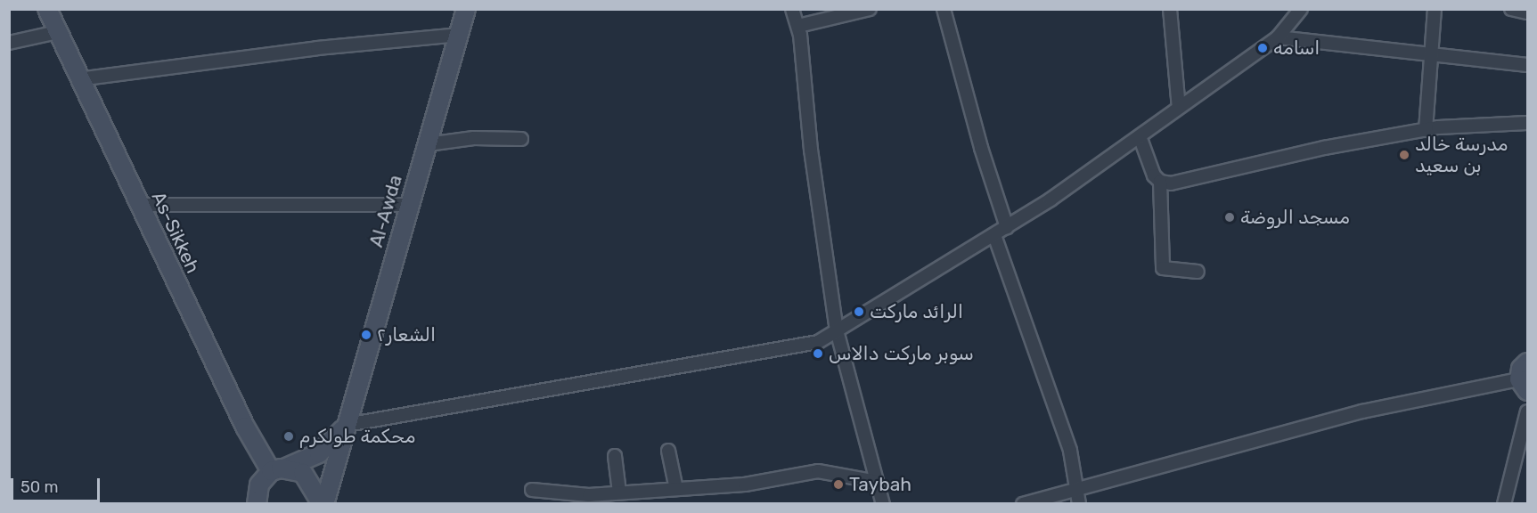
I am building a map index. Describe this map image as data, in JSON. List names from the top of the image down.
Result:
{
  "streets": {
    "street": ["Al-Awda", "As-Sikkeh"]
  },
  "places": [
    "اسامه",
    "مدرسة خالد بن سعيد",
    "مسجد الروضة",
    "الرائد ماركت",
    "الشعار٢",
    "سوبر ماركت دالاس",
    "محكمة طولكرم",
    "Taybah"
  ],
  "scale_bar": "50 m"
}
